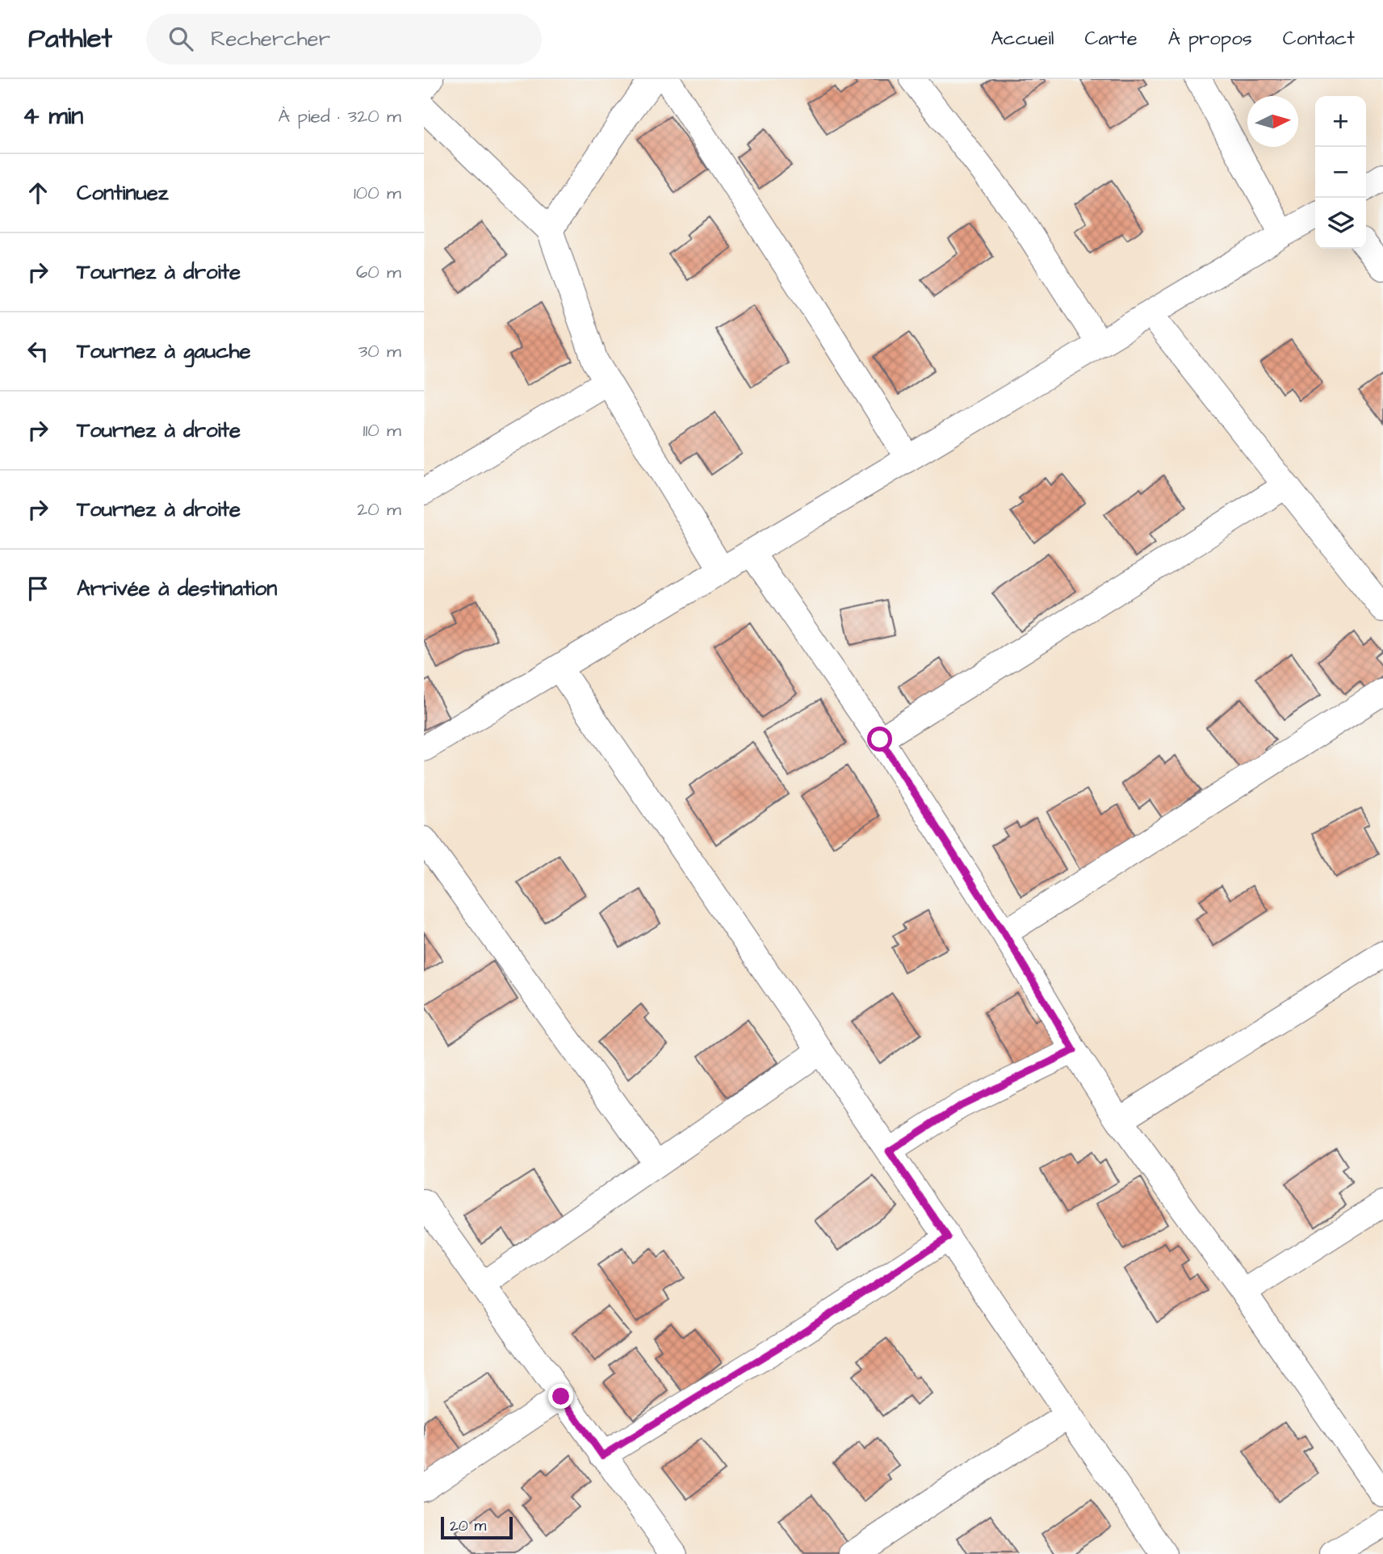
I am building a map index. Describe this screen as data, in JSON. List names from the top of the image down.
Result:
{
  "scale_bar": "20 m",
  "north": "right",
  "page": {
    "header": "Pathlet",
    "search": "Rechercher",
    "nav": [
      "Accueil",
      "Carte",
      "À propos",
      "Contact"
    ],
    "heading": ["4 min", "À pied · 320 m"],
    "map_buttons": ["+", "−"],
    "list": [
      ["Continuez", "100 m"],
      ["Tournez à droite", "60 m"],
      ["Tournez à gauche", "30 m"],
      ["Tournez à droite", "110 m"],
      ["Tournez à droite", "20 m"],
      "Arrivée à destination"
    ],
    "scale": "20 m"
  }
}
